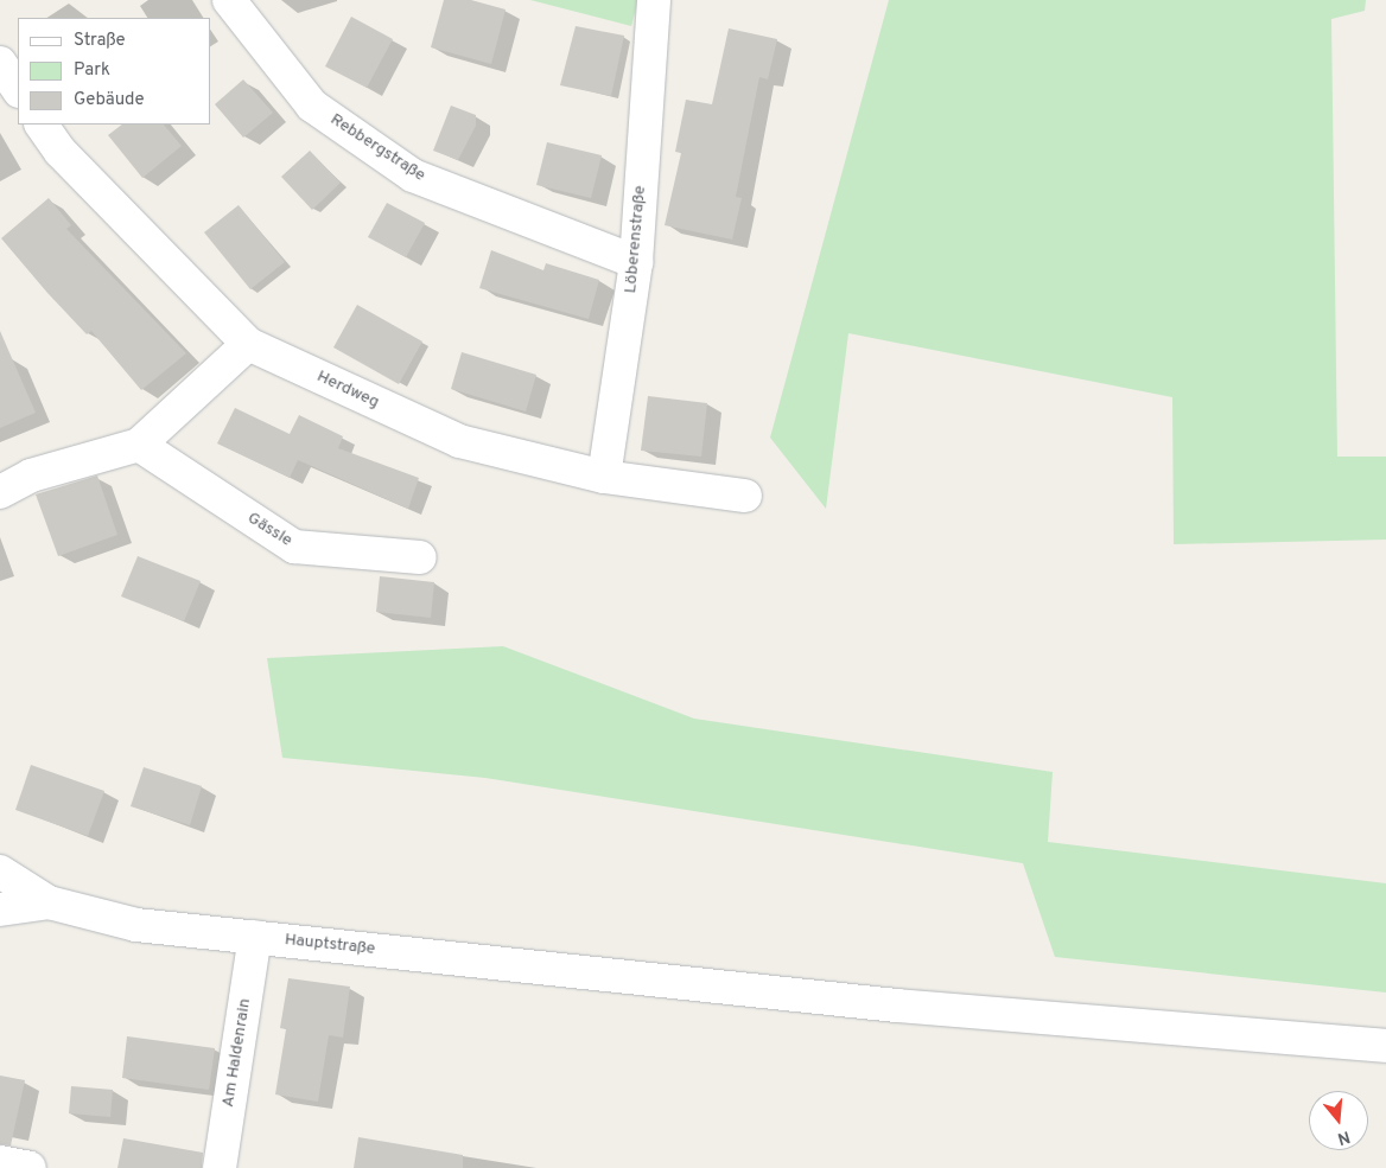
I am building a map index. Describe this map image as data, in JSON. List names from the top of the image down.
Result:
{
  "streets": {
    "street": [
      "Rebbergstraße",
      "Löberenstraße",
      "Herdweg",
      "Gässle",
      "Hauptstraße",
      "Am Haldenrain"
    ]
  },
  "crossings": [
    ["Rebbergstraße", "Löberenstraße"],
    ["Löberenstraße", "Herdweg"],
    ["Hauptstraße", "Am Haldenrain"]
  ],
  "legend": ["Straße", "Park", "Gebäude"],
  "north": "bottom"
}
